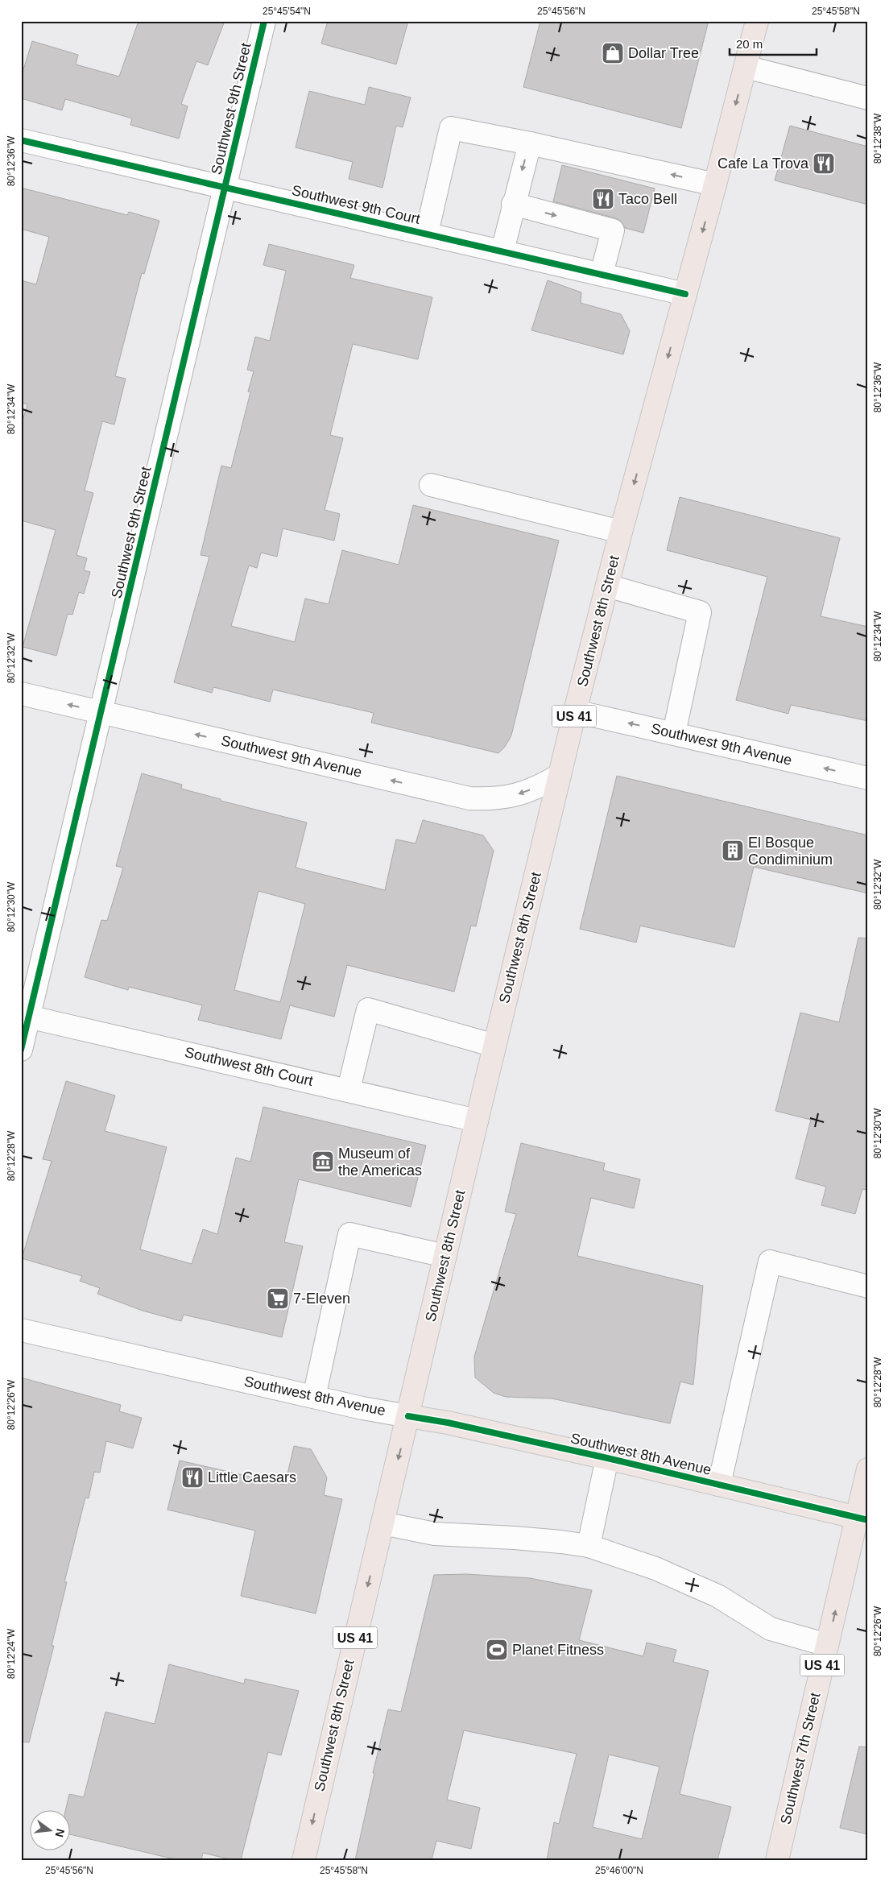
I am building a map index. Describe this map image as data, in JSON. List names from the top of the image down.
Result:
{
  "streets": {
    "main road": [
      "Southwest 8th Street",
      "US 41",
      "Southwest 8th Avenue",
      "Southwest 7th Street"
    ],
    "street": [
      "Southwest 9th Street",
      "Southwest 9th Court",
      "Southwest 9th Avenue",
      "Southwest 8th Court"
    ]
  },
  "crossings": [
    ["Southwest 9th Street", "Southwest 9th Court"],
    ["Southwest 9th Street", "Southwest 9th Avenue"],
    ["Southwest 9th Street", "Southwest 8th Court"],
    ["Southwest 9th Court", "Southwest 8th Street"],
    ["Southwest 8th Street", "Southwest 9th Avenue"],
    ["Southwest 8th Street", "Southwest 8th Court"],
    ["Southwest 8th Street", "Southwest 8th Avenue"],
    ["Southwest 8th Avenue", "Southwest 7th Street"]
  ],
  "one_way": ["Southwest 8th Street", "Southwest 9th Avenue"],
  "places": {
    "shop": ["Dollar Tree"],
    "restaurant": ["Cafe La Trova", "Taco Bell", "Little Caesars"],
    "building": ["El Bosque Condiminium"],
    "museum": ["Museum of the Americas"],
    "supermarket": ["7-Eleven"],
    "sports": ["Planet Fitness"]
  },
  "scale_bar": "20 m",
  "north": "right",
  "coordinates": [
    "25°45'54\"N",
    "25°45'56\"N",
    "25°45'58\"N",
    "80°12'38\"W",
    "80°12'36\"W",
    "80°12'34\"W",
    "80°12'32\"W",
    "80°12'30\"W",
    "80°12'28\"W",
    "80°12'26\"W",
    "80°12'24\"W",
    "25°46'00\"N"
  ]
}
